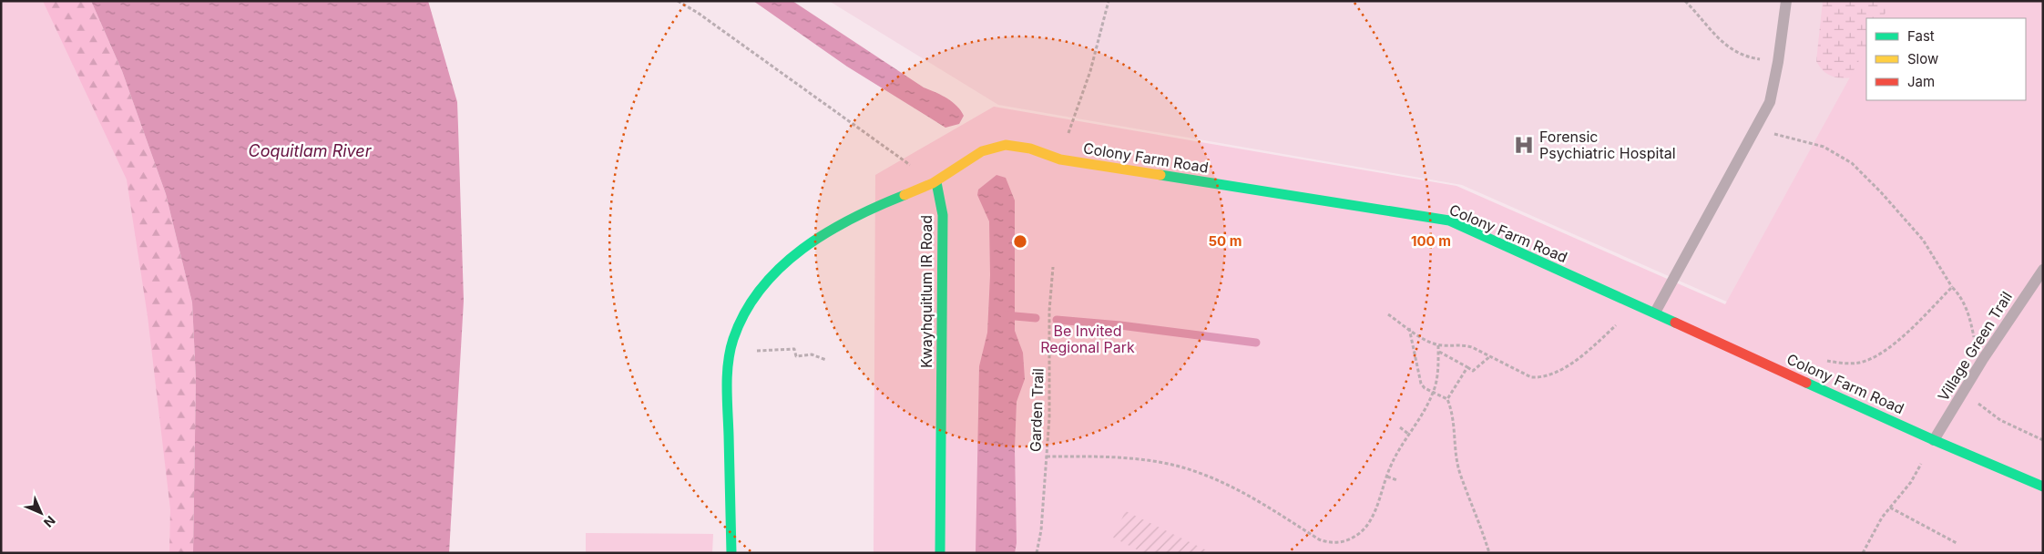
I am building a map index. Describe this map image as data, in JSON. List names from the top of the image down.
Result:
{
  "streets": {
    "street": ["Colony Farm Road", "Kwayhquitlum IR Road"],
    "lane": ["Village Green Trail"],
    "path": ["Garden Trail"]
  },
  "crossings": [
    ["Colony Farm Road", "Kwayhquitlum IR Road"],
    ["Colony Farm Road", "Village Green Trail"]
  ],
  "water": ["Coquitlam River"],
  "parks": ["Be Invited Regional Park"],
  "places": {
    "hospital": ["Forensic Psychiatric Hospital"]
  },
  "legend": ["Fast", "Slow", "Jam"],
  "north": "bottom right",
  "rings": ["50 m", "100 m"]
}
